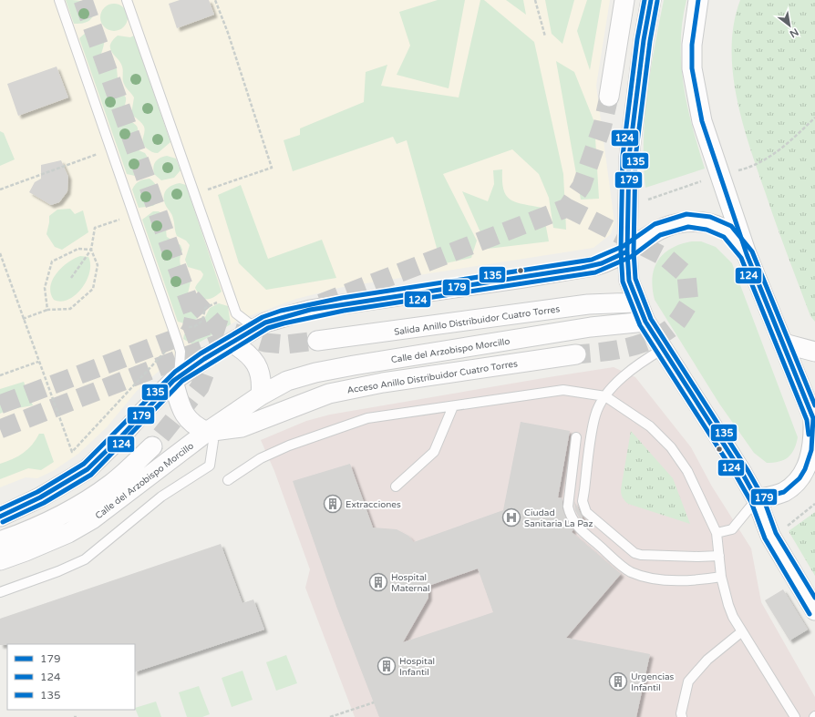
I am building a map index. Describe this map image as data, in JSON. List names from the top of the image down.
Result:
{
  "streets": {
    "street": ["Salida Anillo Distribuidor Cuatro Torres", "Calle del Arzobispo Morcillo", "Acceso Anillo Distribuidor Cuatro Torres"]
  },
  "crossings": [
    ["Calle del Arzobispo Morcillo", "Acceso Anillo Distribuidor Cuatro Torres"]
  ],
  "places": {
    "building": [
      "Extracciones",
      "Hospital Maternal",
      "Hospital Infantil",
      "Urgencias Infantil"
    ],
    "hospital": ["Ciudad Sanitaria La Paz"]
  },
  "lines": ["transit line 179", "transit line 124", "transit line 135"],
  "legend": ["179", "124", "135"],
  "north": "bottom right"
}
